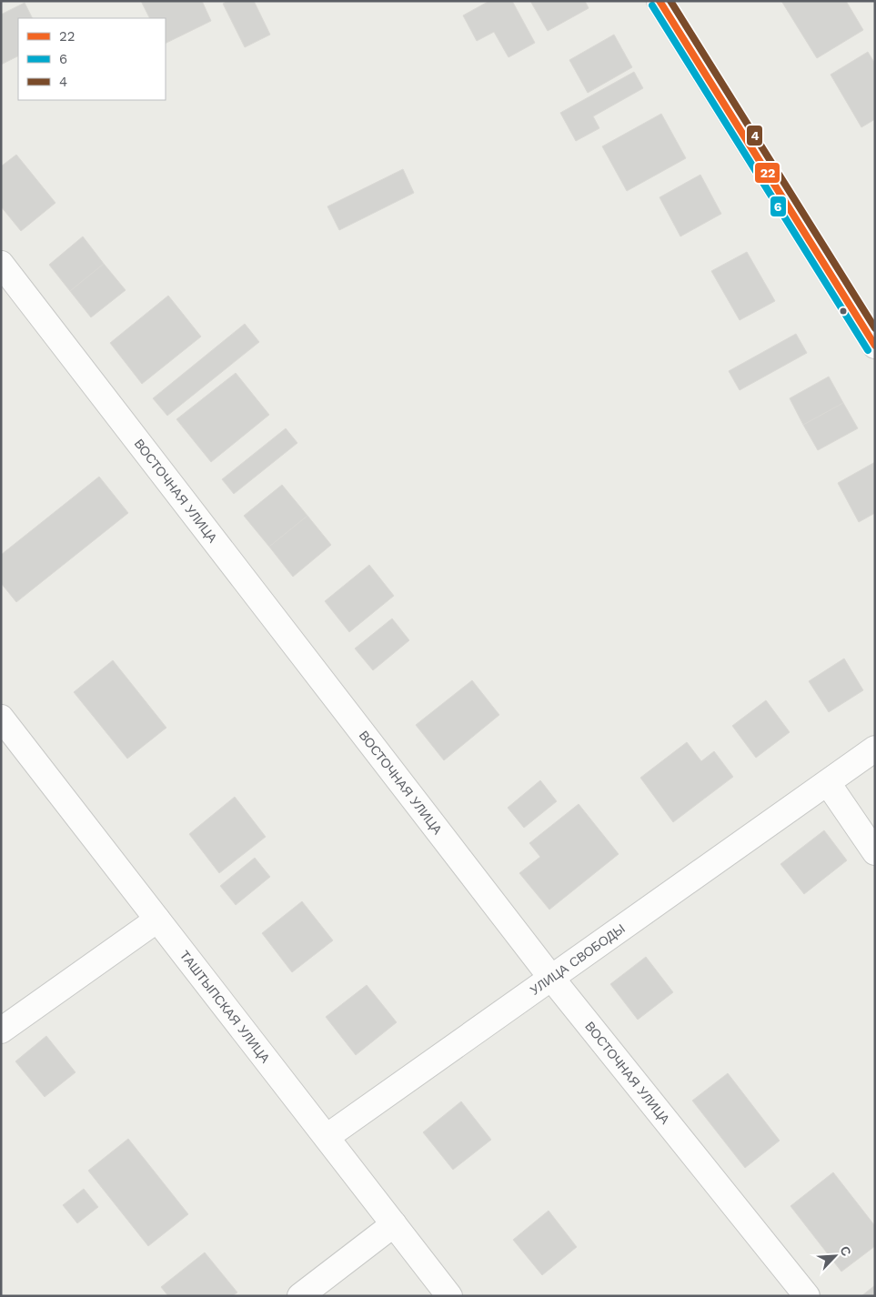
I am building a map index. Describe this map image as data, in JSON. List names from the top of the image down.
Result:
{
  "streets": {
    "street": ["ВОСТОЧНАЯ УЛИЦА", "УЛИЦА СВОБОДЫ", "ТАШТЫПСКАЯ УЛИЦА"]
  },
  "crossings": [
    ["ВОСТОЧНАЯ УЛИЦА", "УЛИЦА СВОБОДЫ"],
    ["УЛИЦА СВОБОДЫ", "ТАШТЫПСКАЯ УЛИЦА"]
  ],
  "lines": ["transit line 22", "transit line 4", "transit line 6"],
  "legend": ["22", "6", "4"],
  "north": "top right"
}
